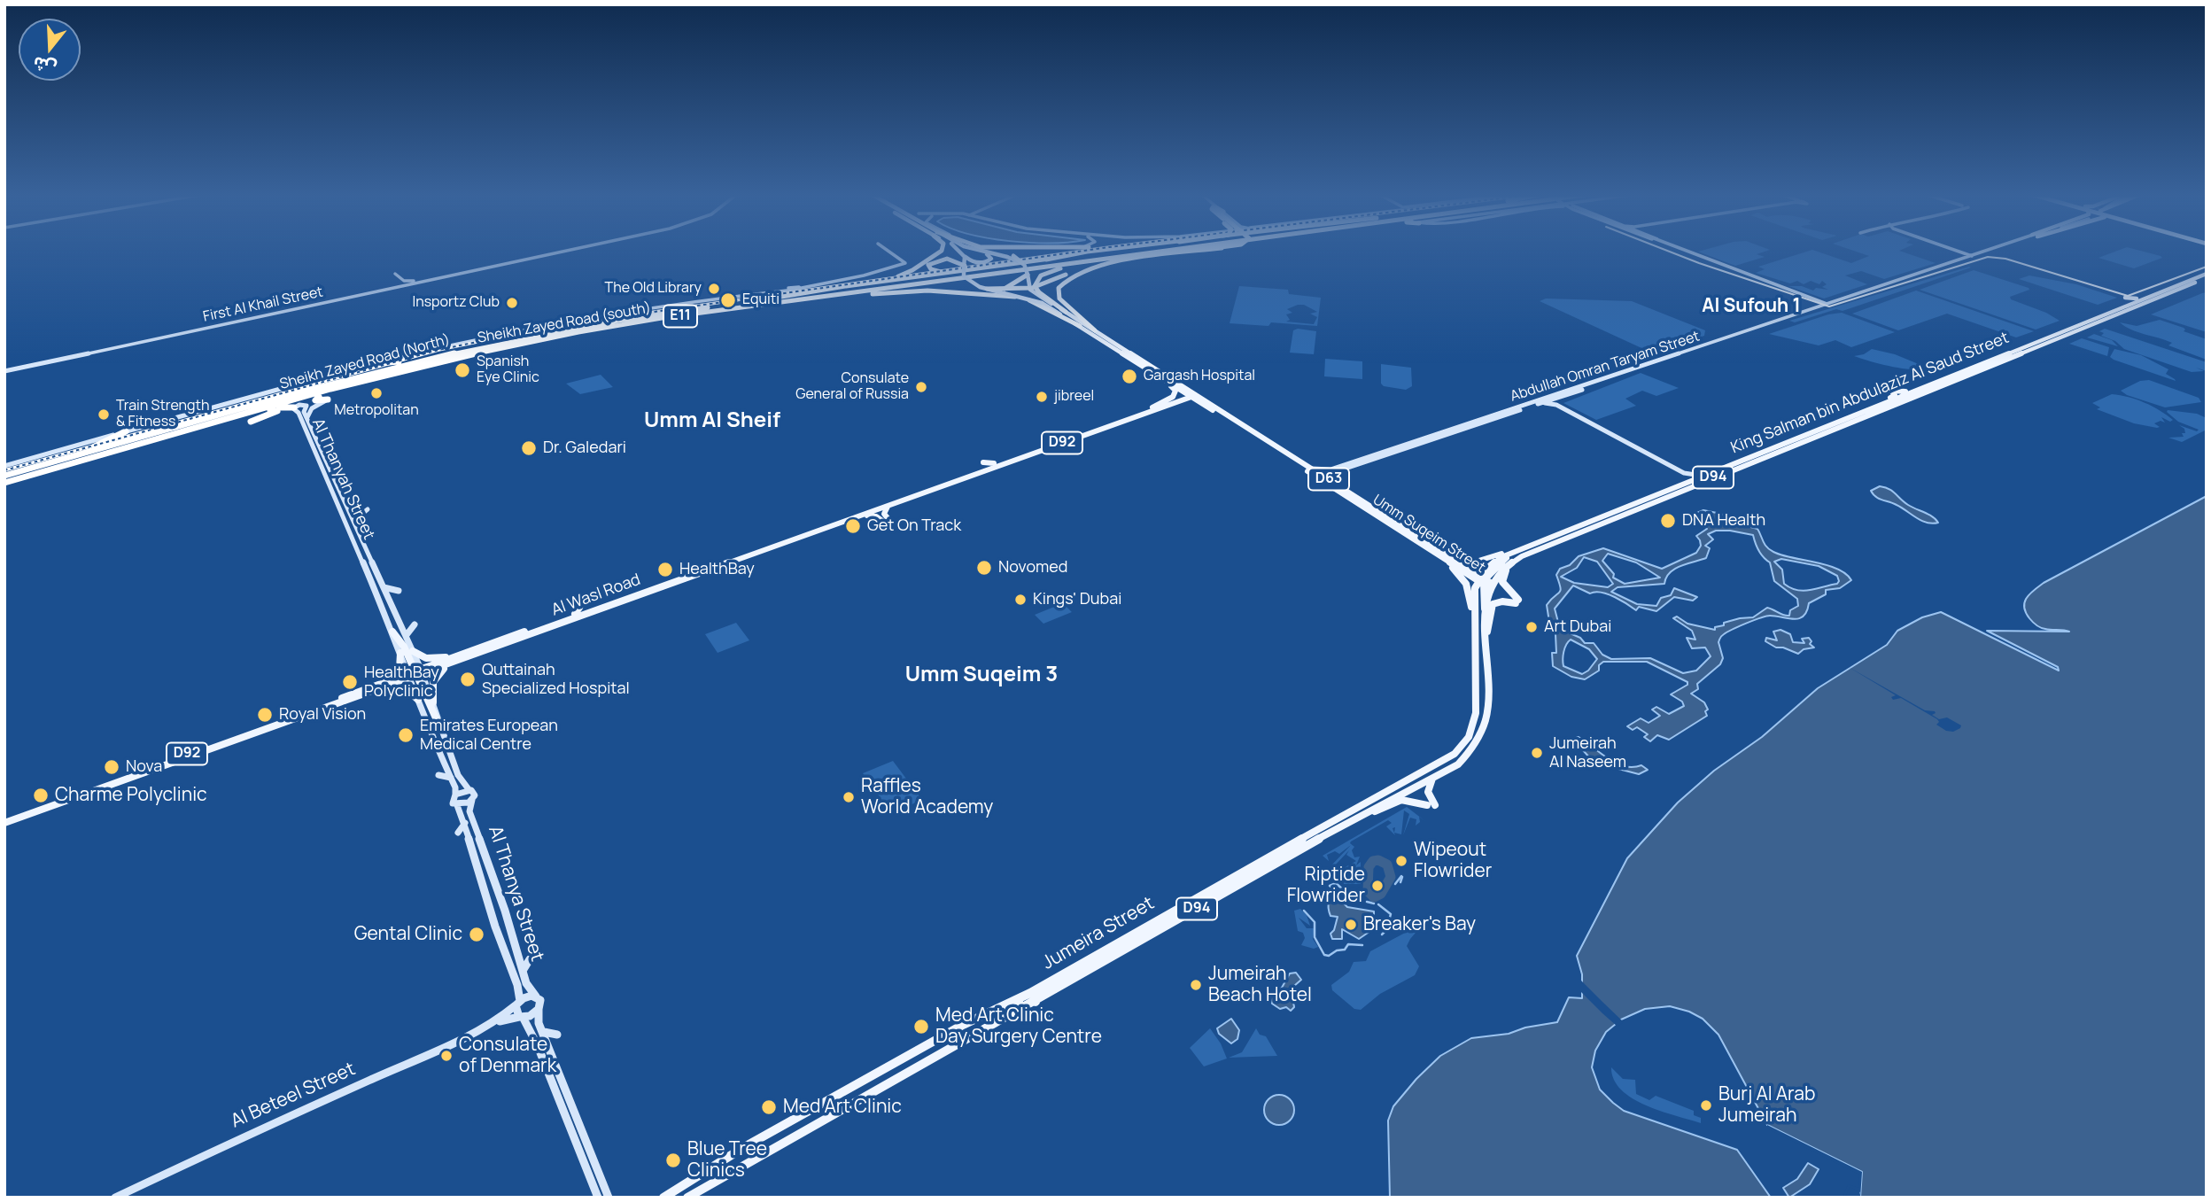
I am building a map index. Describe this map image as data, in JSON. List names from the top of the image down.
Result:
{
  "streets": {
    "highway": ["E11", "Sheikh Zayed Road (south)", "Sheikh Zayed Road (North)"],
    "main road": [
      "King Salman bin Abdulaziz Al Saud Street",
      "D92",
      "D94",
      "D63",
      "Umm Suqeim Street",
      "Al Wasl Road",
      "Jumeira Street"
    ],
    "street": [
      "First Al Khail Street",
      "Abdullah Omran Taryam Street",
      "Al Thanyah Street",
      "Al Thanya Street",
      "Al Beteel Street"
    ]
  },
  "crossings": [
    ["E11", "Sheikh Zayed Road (North)"],
    ["Abdullah Omran Taryam Street", "Umm Suqeim Street"],
    ["King Salman bin Abdulaziz Al Saud Street", "Umm Suqeim Street"],
    ["King Salman bin Abdulaziz Al Saud Street", "Jumeira Street"],
    ["Al Thanyah Street", "Al Wasl Road"],
    ["Umm Suqeim Street", "Al Wasl Road"],
    ["Umm Suqeim Street", "Jumeira Street"],
    ["Al Thanya Street", "Al Beteel Street"]
  ],
  "districts": ["Al Sufouh 1", "Umm Al Sheif", "Umm Suqeim 3"],
  "places": [
    "The Old Library",
    "Equiti",
    "Insportz Club",
    "Spanish Eye Clinic",
    "Gargash Hospital",
    "Consulate General of Russia",
    "Metropolitan",
    "jibreel",
    "Train Strength & Fitness",
    "Dr. Galedari",
    "DNA Health",
    "Get On Track",
    "Novomed",
    "HealthBay",
    "Kings' Dubai",
    "Art Dubai",
    "Quttainah Specialized Hospital",
    "HealthBay Polyclinic",
    "Royal Vision",
    "Emirates European Medical Centre",
    "Jumeirah Al Naseem",
    "Nova",
    "Charme Polyclinic",
    "Raffles World Academy",
    "Wipeout Flowrider",
    "Riptide Flowrider",
    "Breaker's Bay",
    "Gental Clinic",
    "Jumeirah Beach Hotel",
    "Med Art Clinic Day Surgery Centre",
    "Consulate of Denmark",
    "Burj Al Arab Jumeirah",
    "Med Art Clinic",
    "Blue Tree Clinics"
  ],
  "north": "bottom"
}
